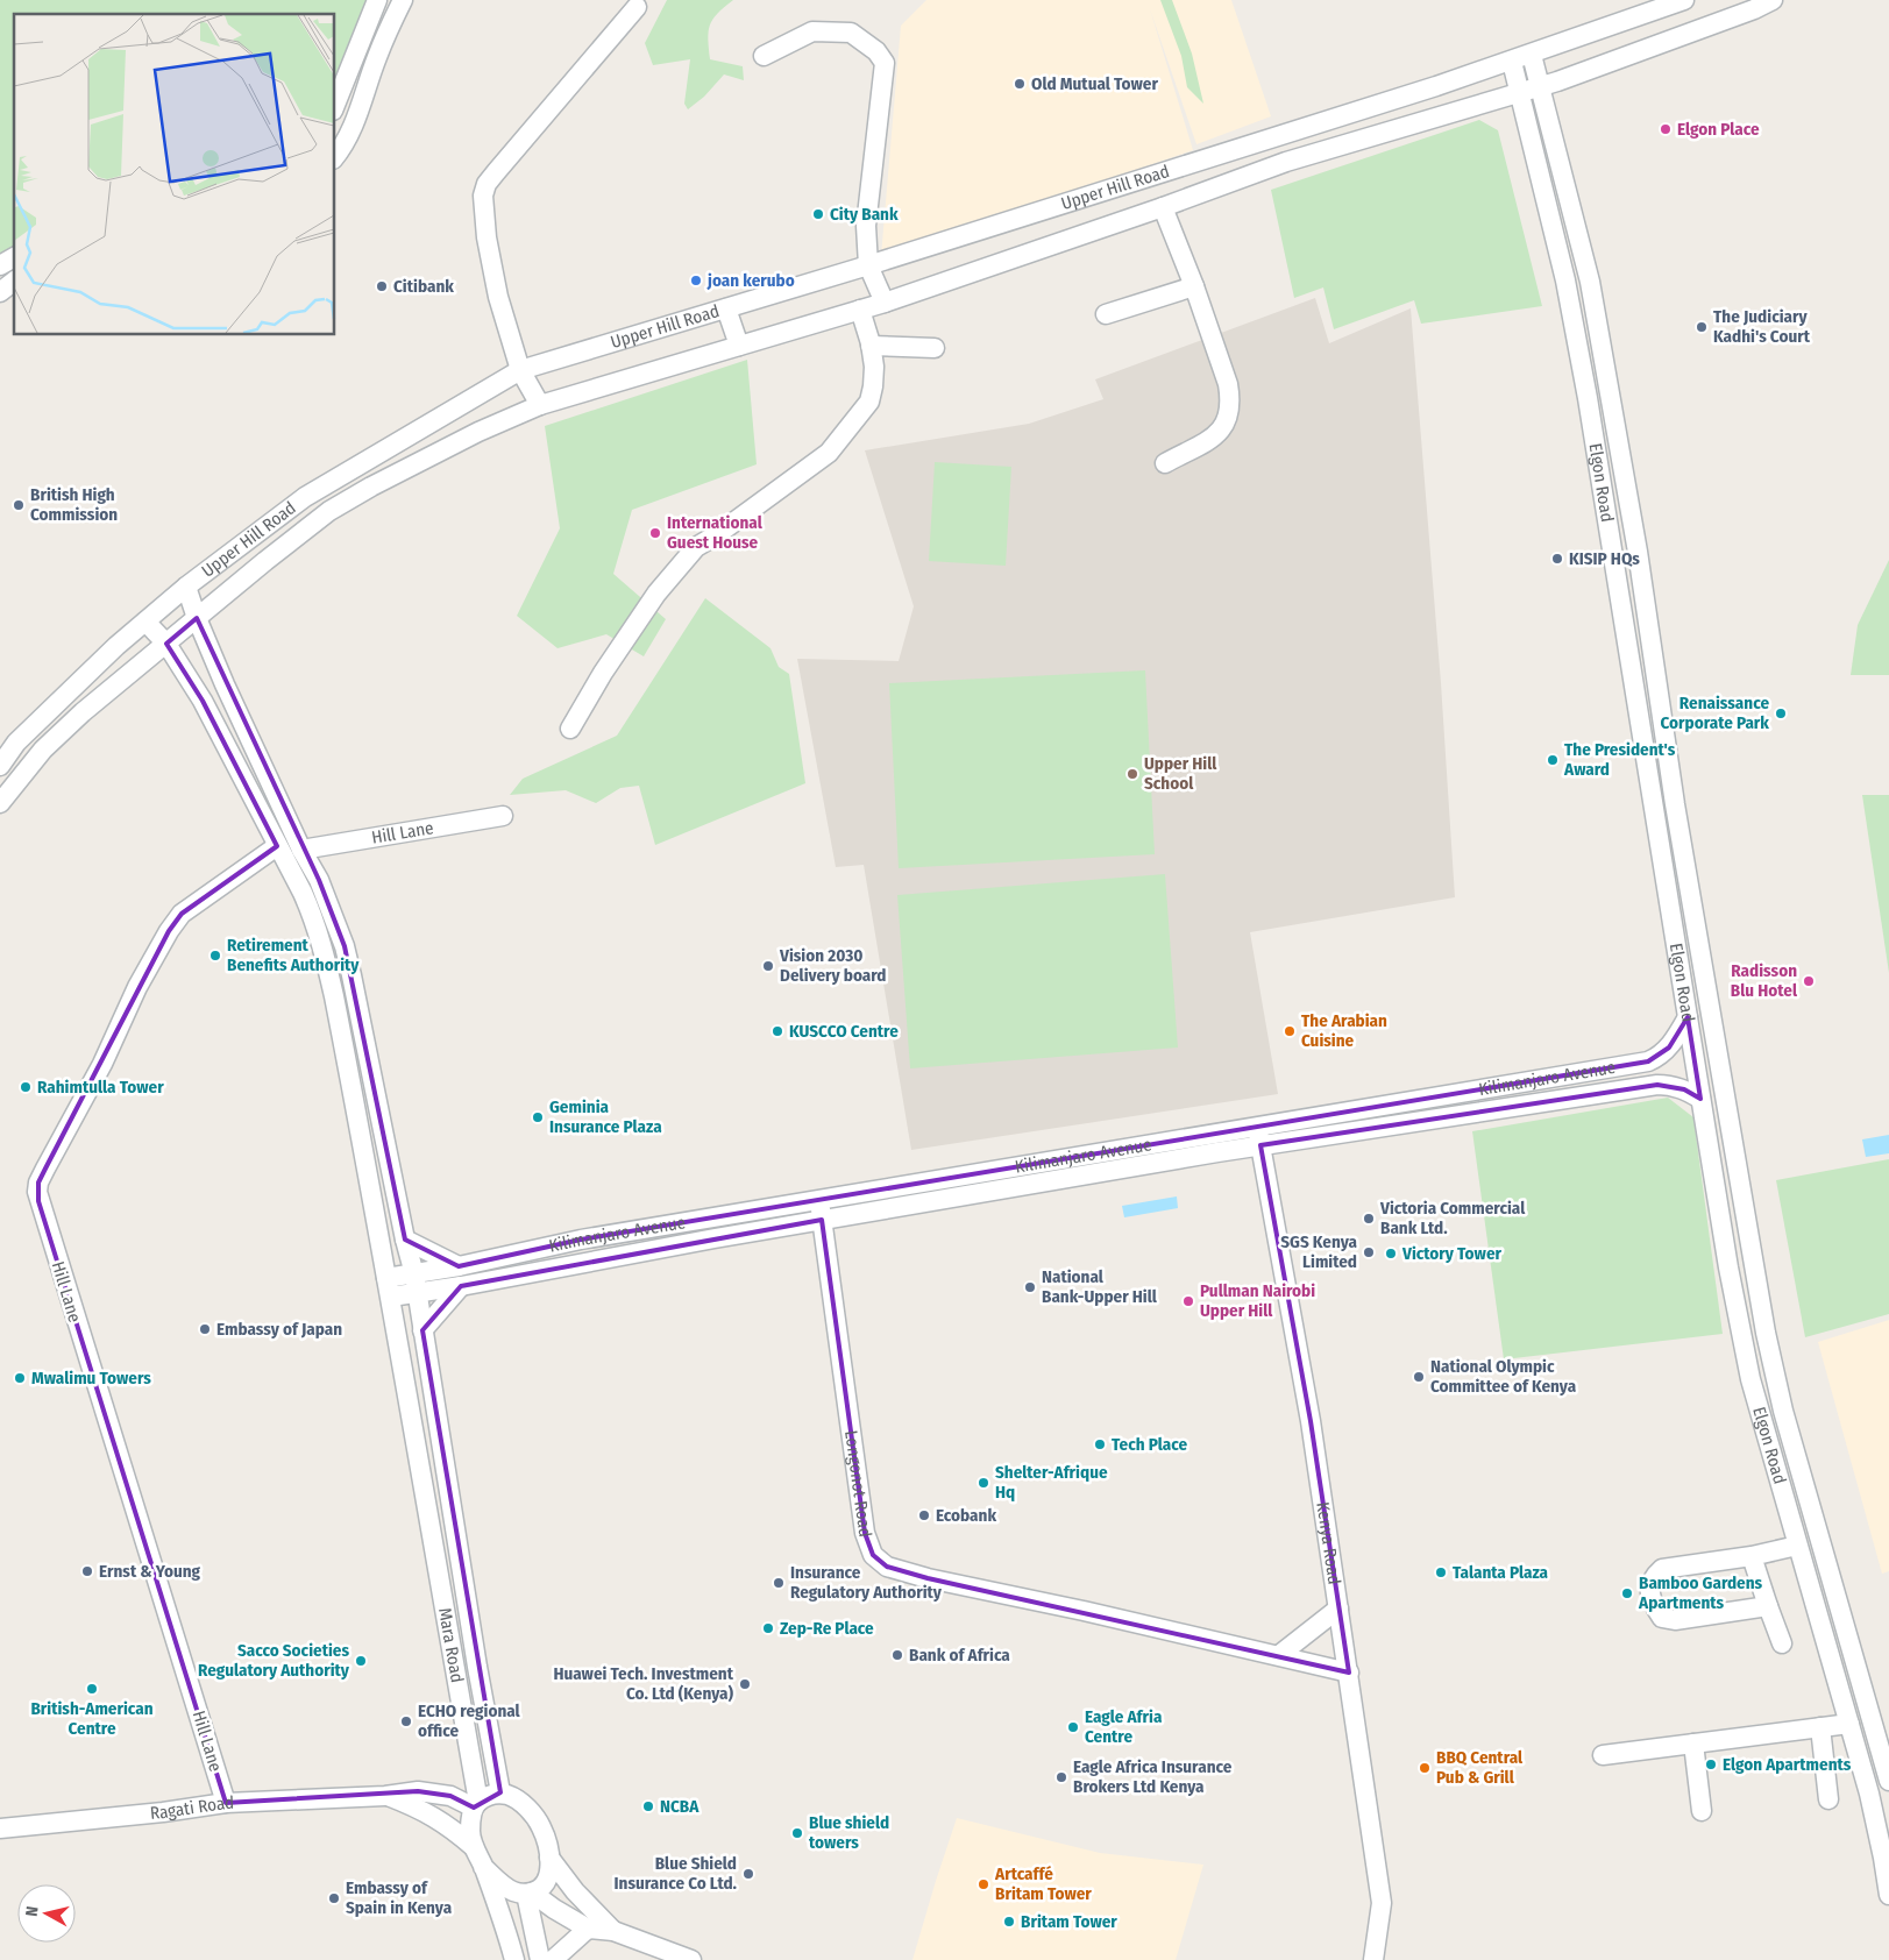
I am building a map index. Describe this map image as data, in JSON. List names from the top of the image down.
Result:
{
  "streets": {
    "street": [
      "Upper Hill Road",
      "Elgon Road",
      "Hill Lane",
      "Kilimanjaro Avenue",
      "Longonot Road",
      "Kenya Road",
      "Mara Road",
      "Ragati Road"
    ]
  },
  "crossings": [
    ["Upper Hill Road", "Elgon Road"],
    ["Upper Hill Road", "Mara Road"],
    ["Elgon Road", "Kilimanjaro Avenue"],
    ["Hill Lane", "Mara Road"],
    ["Hill Lane", "Ragati Road"],
    ["Kilimanjaro Avenue", "Longonot Road"],
    ["Kilimanjaro Avenue", "Kenya Road"],
    ["Kilimanjaro Avenue", "Mara Road"],
    ["Longonot Road", "Kenya Road"],
    ["Mara Road", "Ragati Road"]
  ],
  "places": [
    "Old Mutual Tower",
    "Elgon Place",
    "City Bank",
    "joan kerubo",
    "Citibank",
    "The Judiciary Kadhi's Court",
    "British High Commission",
    "International Guest House",
    "KISIP HQs",
    "Renaissance Corporate Park",
    "The President's Award",
    "Upper Hill School",
    "Retirement Benefits Authority",
    "Vision 2030 Delivery board",
    "Radisson Blu Hotel",
    "KUSCCO Centre",
    "The Arabian Cuisine",
    "Rahimtulla Tower",
    "Geminia Insurance Plaza",
    "Victoria Commercial Bank Ltd.",
    "SGS Kenya Limited",
    "Victory Tower",
    "National Bank-Upper Hill",
    "Pullman Nairobi Upper Hill",
    "Embassy of Japan",
    "National Olympic Committee of Kenya",
    "Mwalimu Towers",
    "Tech Place",
    "Shelter-Afrique Hq",
    "Ecobank",
    "Ernst & Young",
    "Talanta Plaza",
    "Insurance Regulatory Authority",
    "Bamboo Gardens Apartments",
    "Zep-Re Place",
    "Bank of Africa",
    "Sacco Societies Regulatory Authority",
    "Huawei Tech. Investment Co. Ltd (Kenya)",
    "British-American Centre",
    "ECHO regional office",
    "Eagle Afria Centre",
    "Elgon Apartments",
    "BBQ Central Pub & Grill",
    "Eagle Africa Insurance Brokers Ltd Kenya",
    "NCBA",
    "Blue shield towers",
    "Blue Shield Insurance Co Ltd.",
    "Artcaffé Britam Tower",
    "Embassy of Spain in Kenya",
    "Britam Tower"
  ],
  "north": "left"
}
